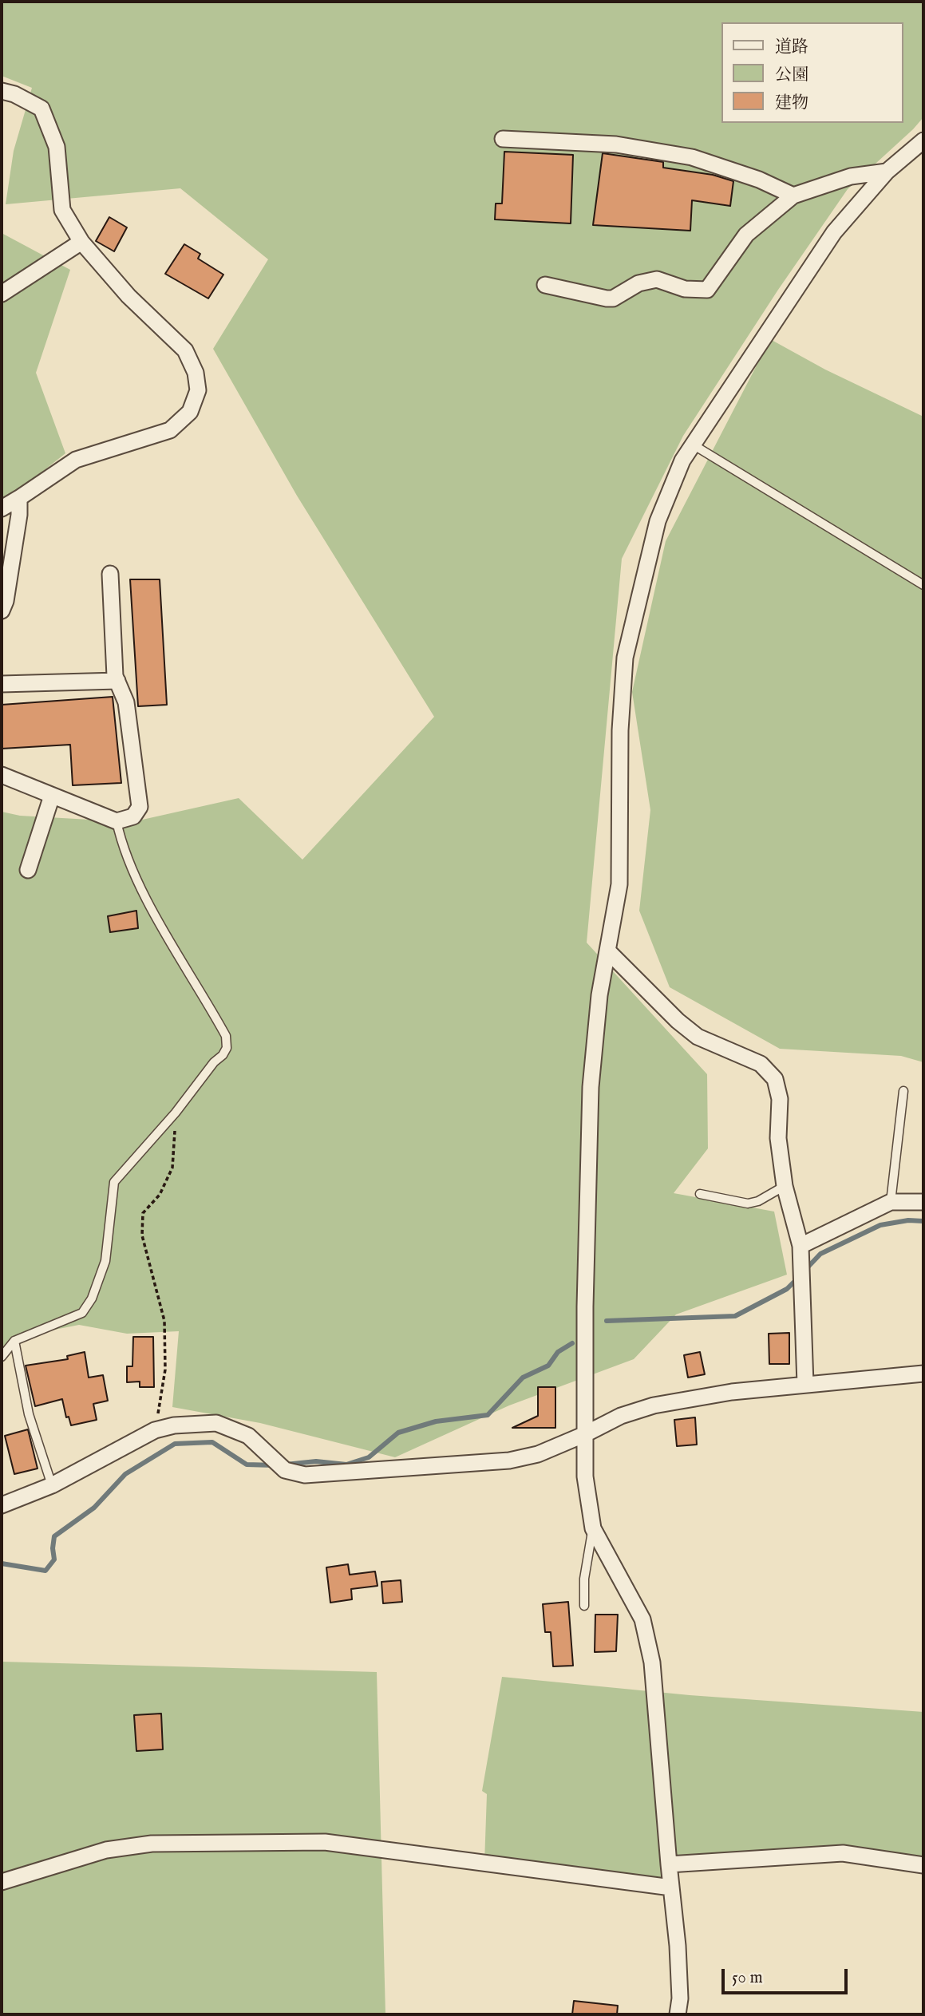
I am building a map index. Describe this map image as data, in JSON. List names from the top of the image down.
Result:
{
  "legend": ["道路", "公園", "建物"],
  "scale_bar": "50 m"
}
